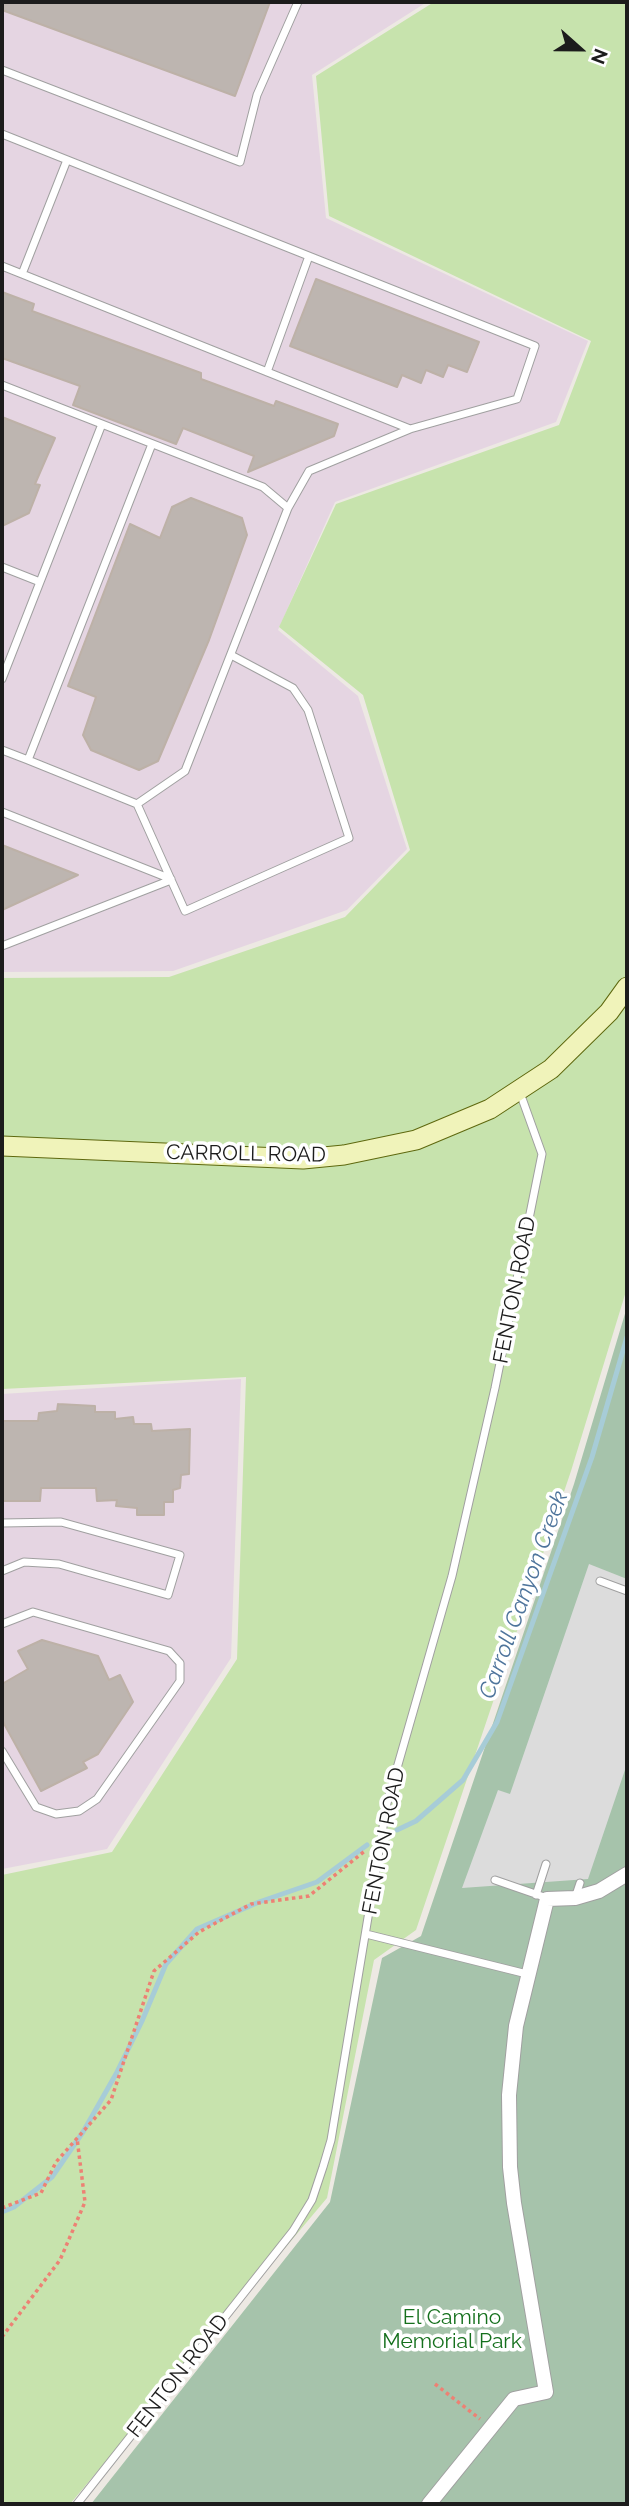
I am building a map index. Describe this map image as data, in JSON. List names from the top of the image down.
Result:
{
  "streets": {
    "main road": ["CARROLL ROAD"],
    "lane": ["FENTON ROAD"]
  },
  "crossings": [
    ["CARROLL ROAD", "FENTON ROAD"]
  ],
  "water": ["Carroll Canyon Creek"],
  "parks": ["El Camino Memorial Park"],
  "north": "right"
}
